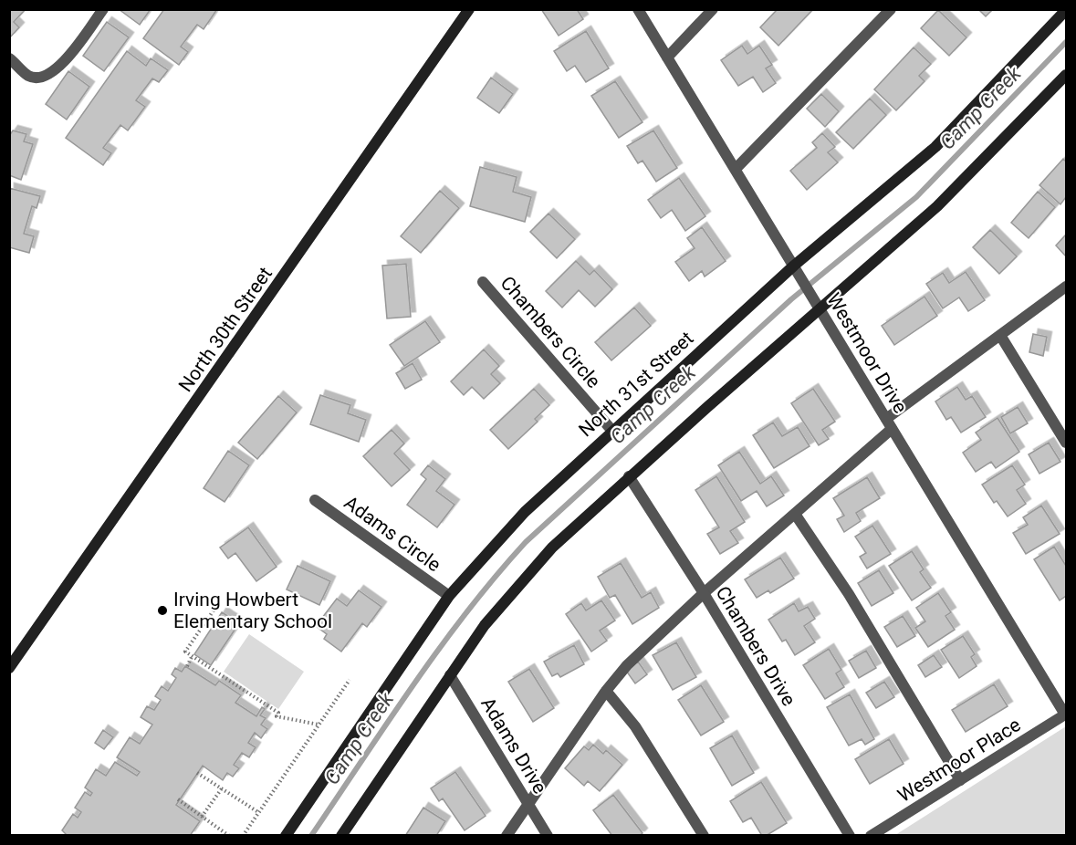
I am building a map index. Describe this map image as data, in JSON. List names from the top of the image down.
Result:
{
  "streets": {
    "main road": ["North 30th Street", "North 31st Street"],
    "street": [
      "Chambers Circle",
      "Westmoor Drive",
      "Adams Circle",
      "Chambers Drive",
      "Adams Drive",
      "Westmoor Place"
    ]
  },
  "crossings": [
    ["Chambers Circle", "North 31st Street"],
    ["Westmoor Drive", "North 31st Street"],
    ["Westmoor Drive", "Westmoor Place"],
    ["North 31st Street", "Adams Circle"]
  ],
  "water": ["Camp Creek"],
  "places": ["Irving Howbert Elementary School"]
}
